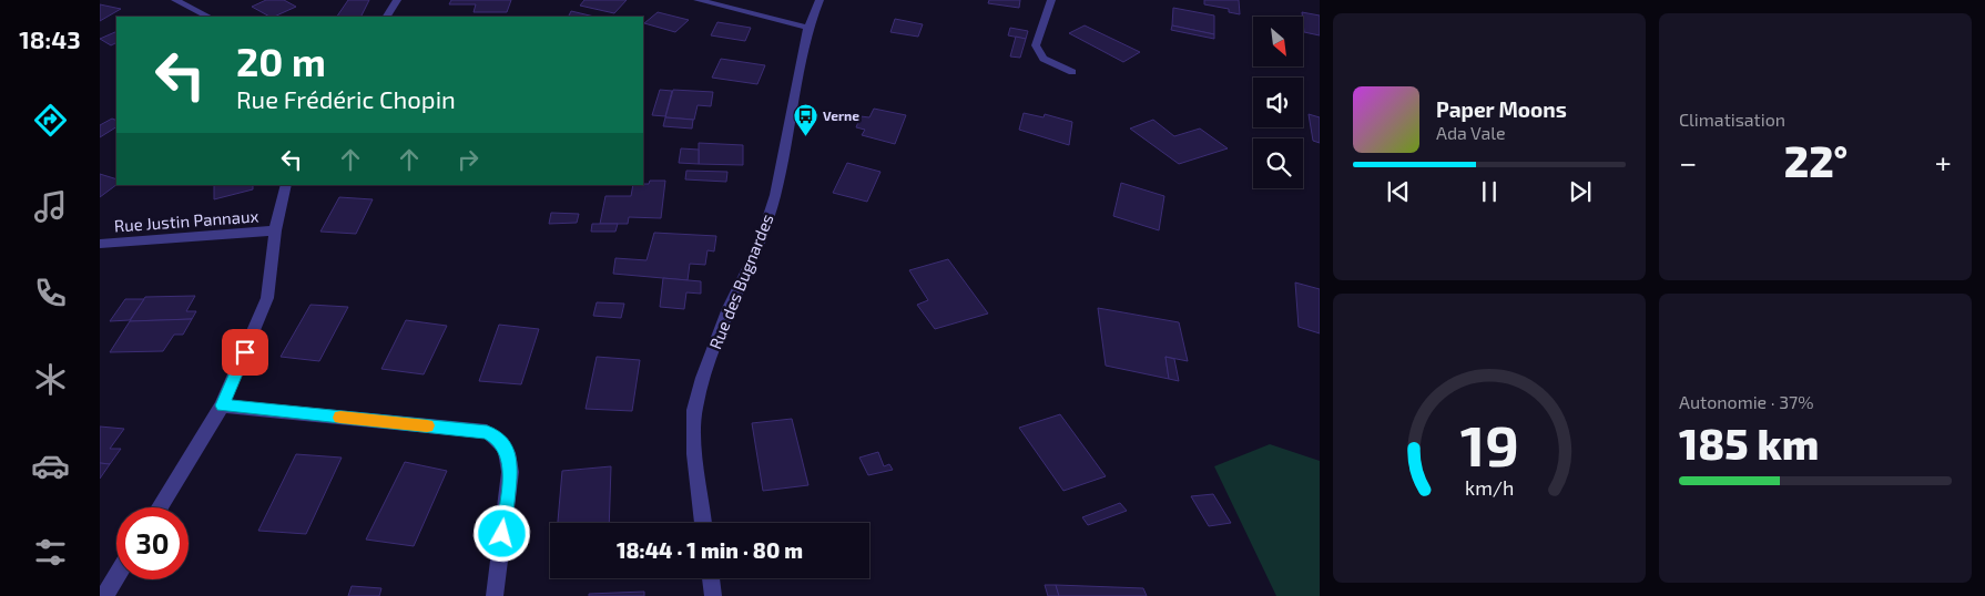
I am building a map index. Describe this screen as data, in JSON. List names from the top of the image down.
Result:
{
  "streets": {
    "street": ["Rue Justin Pannaux", "Rue des Bugnardes"]
  },
  "places": {
    "bus stop": ["Verne"]
  },
  "north": "bottom right",
  "page": {
    "tabs": "18:43",
    "tile": [
      "Climatisation",
      ["Autonomie · 37%", "185 km"]
    ],
    "turn": ["20 m", "Rue Frédéric Chopin"],
    "song": ["Paper Moons", "Ada Vale"],
    "heat": ["−", "22°", "+"],
    "limit": "30",
    "trip": "18:44 · 1 min · 80 m",
    "gauge": ["19", "km/h"]
  }
}
